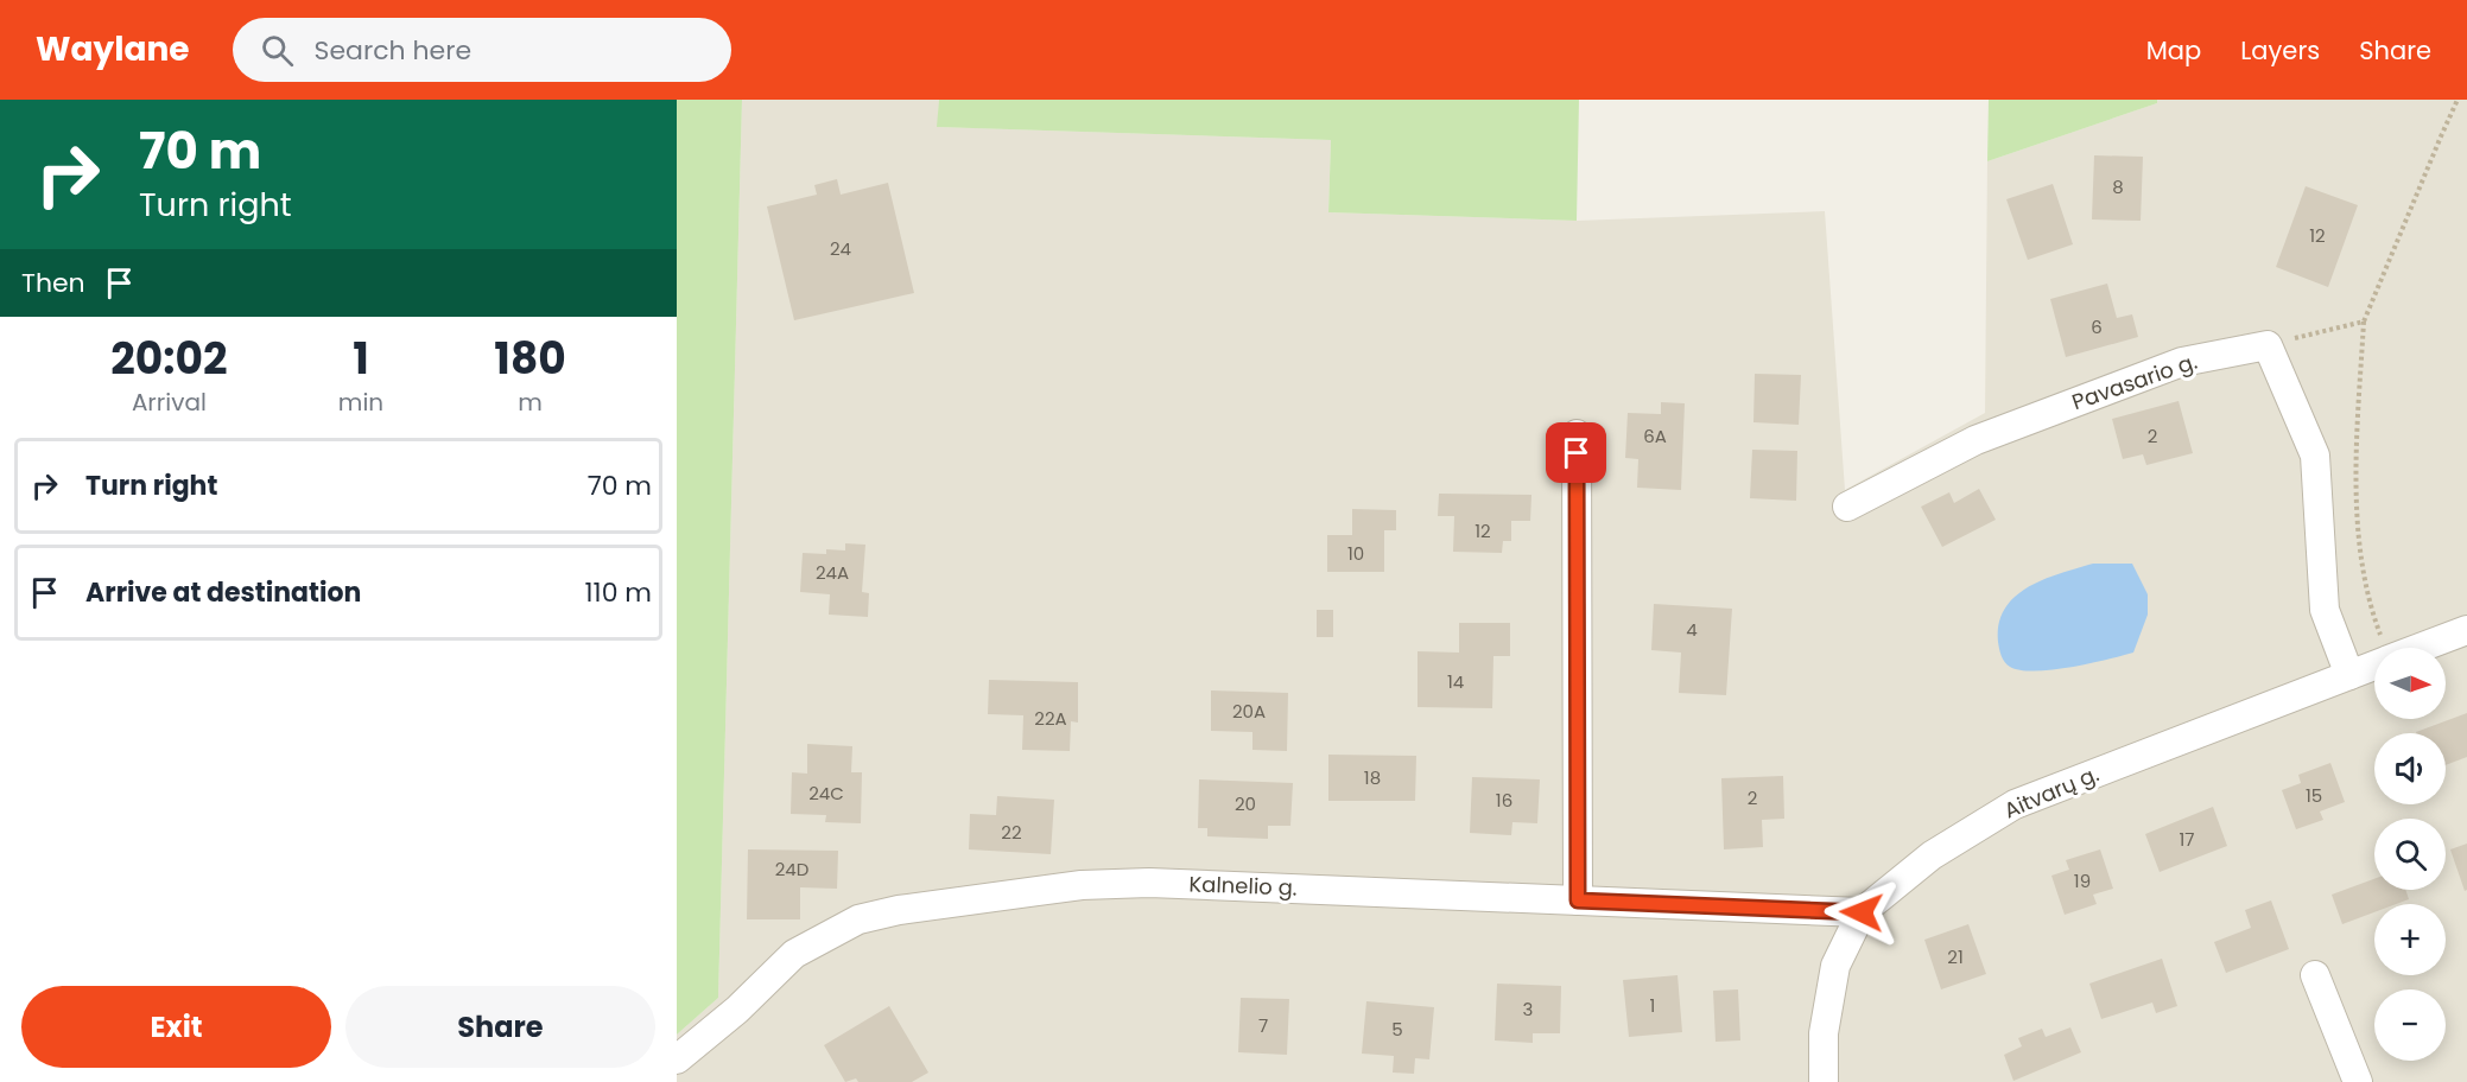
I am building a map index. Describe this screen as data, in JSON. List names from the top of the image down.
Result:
{
  "streets": {
    "street": ["Pavasario g.", "Aitvarų g.", "Kalnelio g."]
  },
  "crossings": [
    ["Aitvarų g.", "Kalnelio g."]
  ],
  "house_numbers": [
    "8",
    "12",
    "24",
    "6",
    "6A",
    "2",
    "12",
    "10",
    "24A",
    "4",
    "14",
    "20A",
    "22A",
    "18",
    "24C",
    "15",
    "2",
    "16",
    "20",
    "22",
    "17",
    "24D",
    "19",
    "21",
    "1",
    "3",
    "7",
    "5"
  ],
  "north": "right",
  "page": {
    "header": "Waylane",
    "search": "Search here",
    "nav": ["Map", "Layers", "Share"],
    "turn": ["70 m", "Turn right"],
    "then": "Then",
    "eta": [
      "20:02",
      "Arrival",
      "1",
      "min",
      "180",
      "m"
    ],
    "list": [
      {
        "name": "Turn right",
        "value": "70 m"
      },
      {
        "name": "Arrive at destination",
        "value": "110 m"
      }
    ],
    "map_buttons": ["+", "−"],
    "buttons": ["Exit", "Share"]
  }
}
